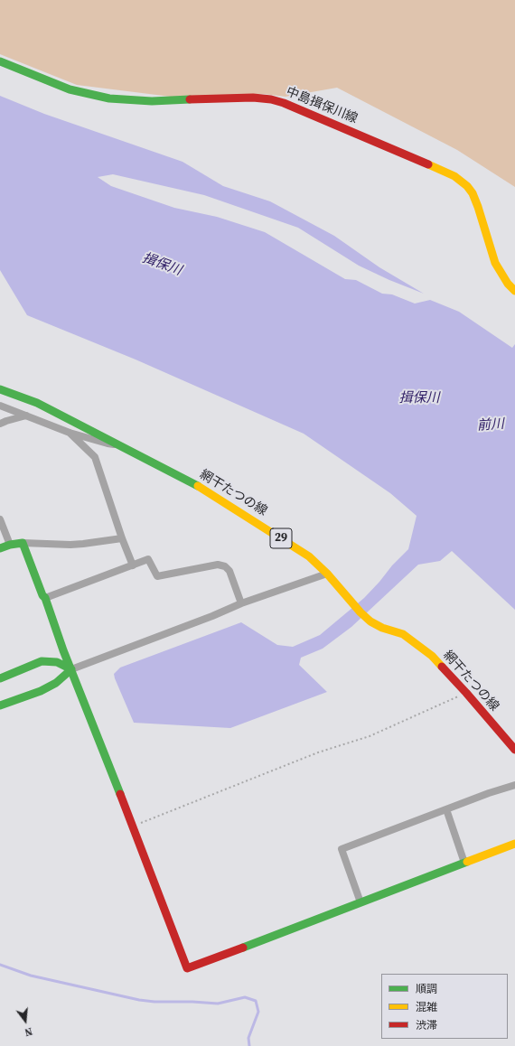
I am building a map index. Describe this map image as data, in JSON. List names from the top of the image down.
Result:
{
  "streets": {
    "main road": ["中島揖保川線", "網干たつの線", "29"]
  },
  "water": ["揖保川", "前川"],
  "legend": ["順調", "混雑", "渋滞"],
  "north": "bottom"
}
